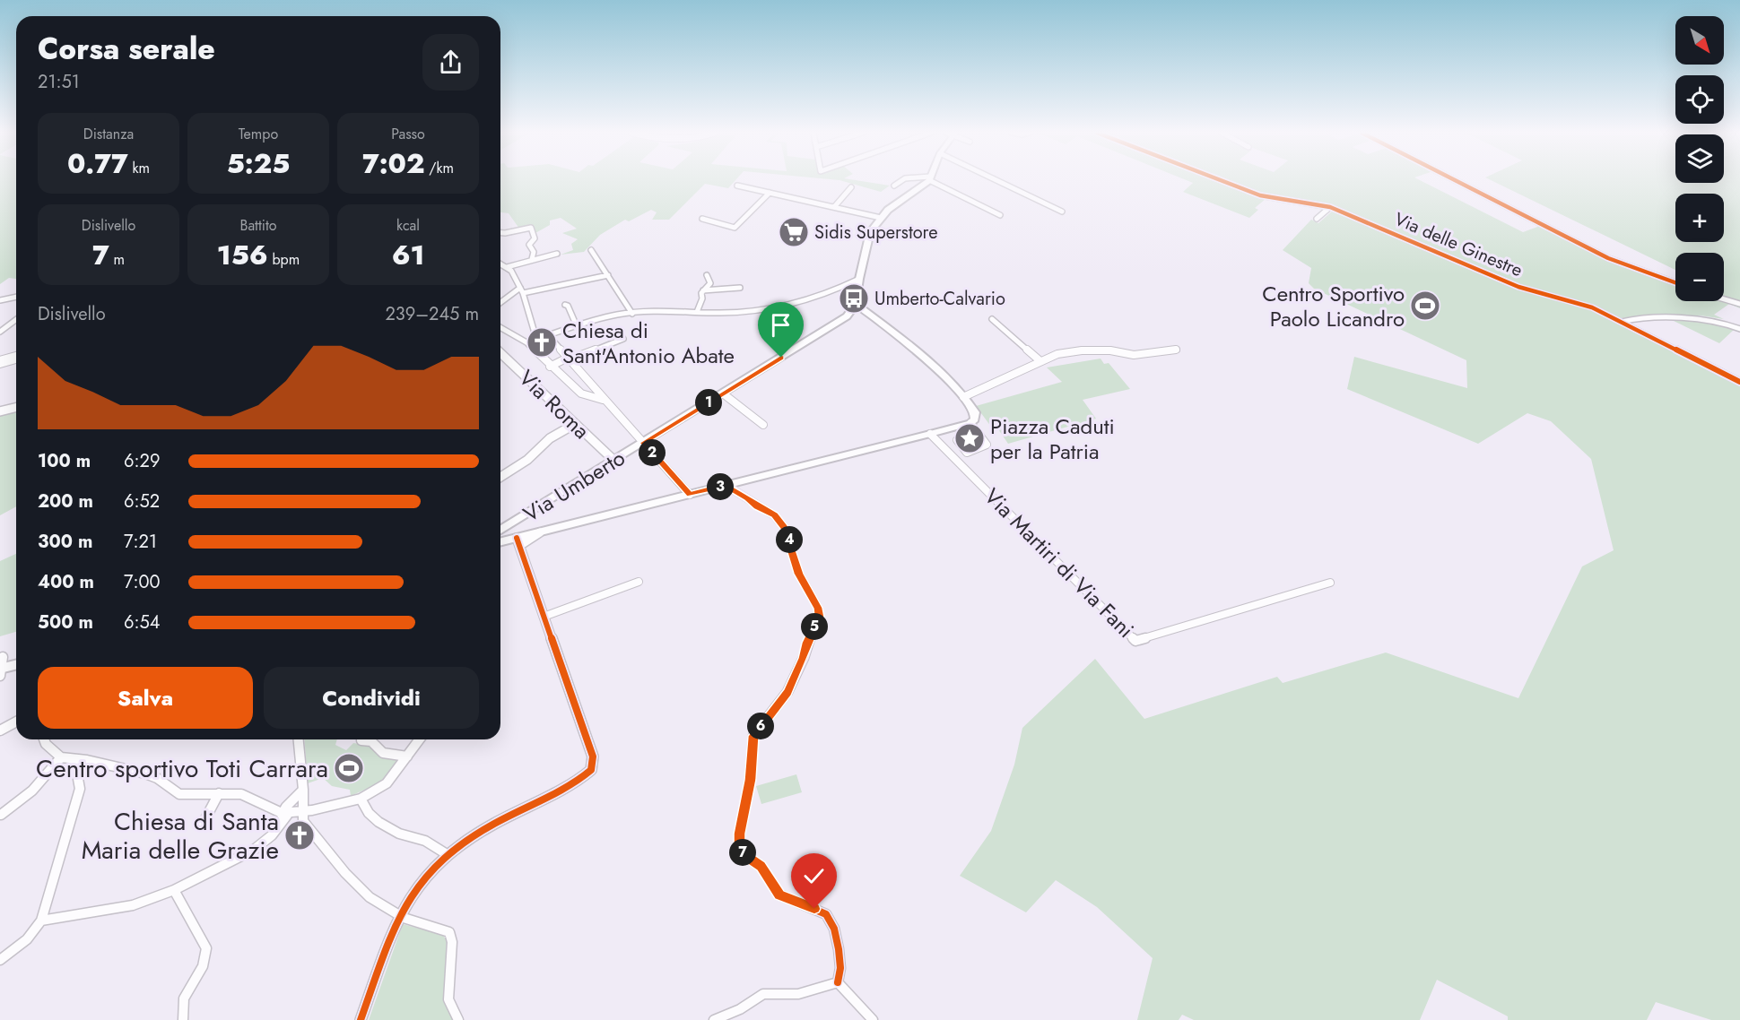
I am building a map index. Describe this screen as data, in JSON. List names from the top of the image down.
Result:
{
  "streets": {
    "main road": ["Via Umberto"],
    "street": ["Via delle Ginestre", "Via Roma", "Via Martiri di Via Fani"]
  },
  "crossings": [
    ["Via Roma", "Via Umberto"]
  ],
  "places": {
    "supermarket": ["Sidis Superstore"],
    "bus stop": ["Umberto-Calvario"],
    "sports": ["Centro Sportivo Paolo Licandro", "Centro sportivo Toti Carrara"],
    "church": ["Chiesa di Sant'Antonio Abate", "Chiesa di Santa Maria delle Grazie"],
    "place": ["Piazza Caduti per la Patria"]
  },
  "north": "bottom right",
  "page": {
    "map_buttons": ["+", "−"],
    "heading": ["Corsa serale", "21:51"],
    "stats": [
      ["Distanza", "0.77 km"],
      ["Tempo", "5:25"],
      ["Passo", "7:02 /km"],
      ["Dislivello", "7 m"],
      ["Battito", "156 bpm"],
      ["kcal", "61"]
    ],
    "chart": ["Dislivello", "239–245 m"],
    "pins": [
      "1",
      "2",
      "3",
      "4",
      "5",
      "6",
      "7"
    ],
    "list": [
      {
        "name": "100 m",
        "note": "6:29"
      },
      {
        "name": "200 m",
        "note": "6:52"
      },
      {
        "name": "300 m",
        "note": "7:21"
      },
      {
        "name": "400 m",
        "note": "7:00"
      },
      {
        "name": "500 m",
        "note": "6:54"
      }
    ],
    "buttons": ["Salva", "Condividi"]
  }
}
